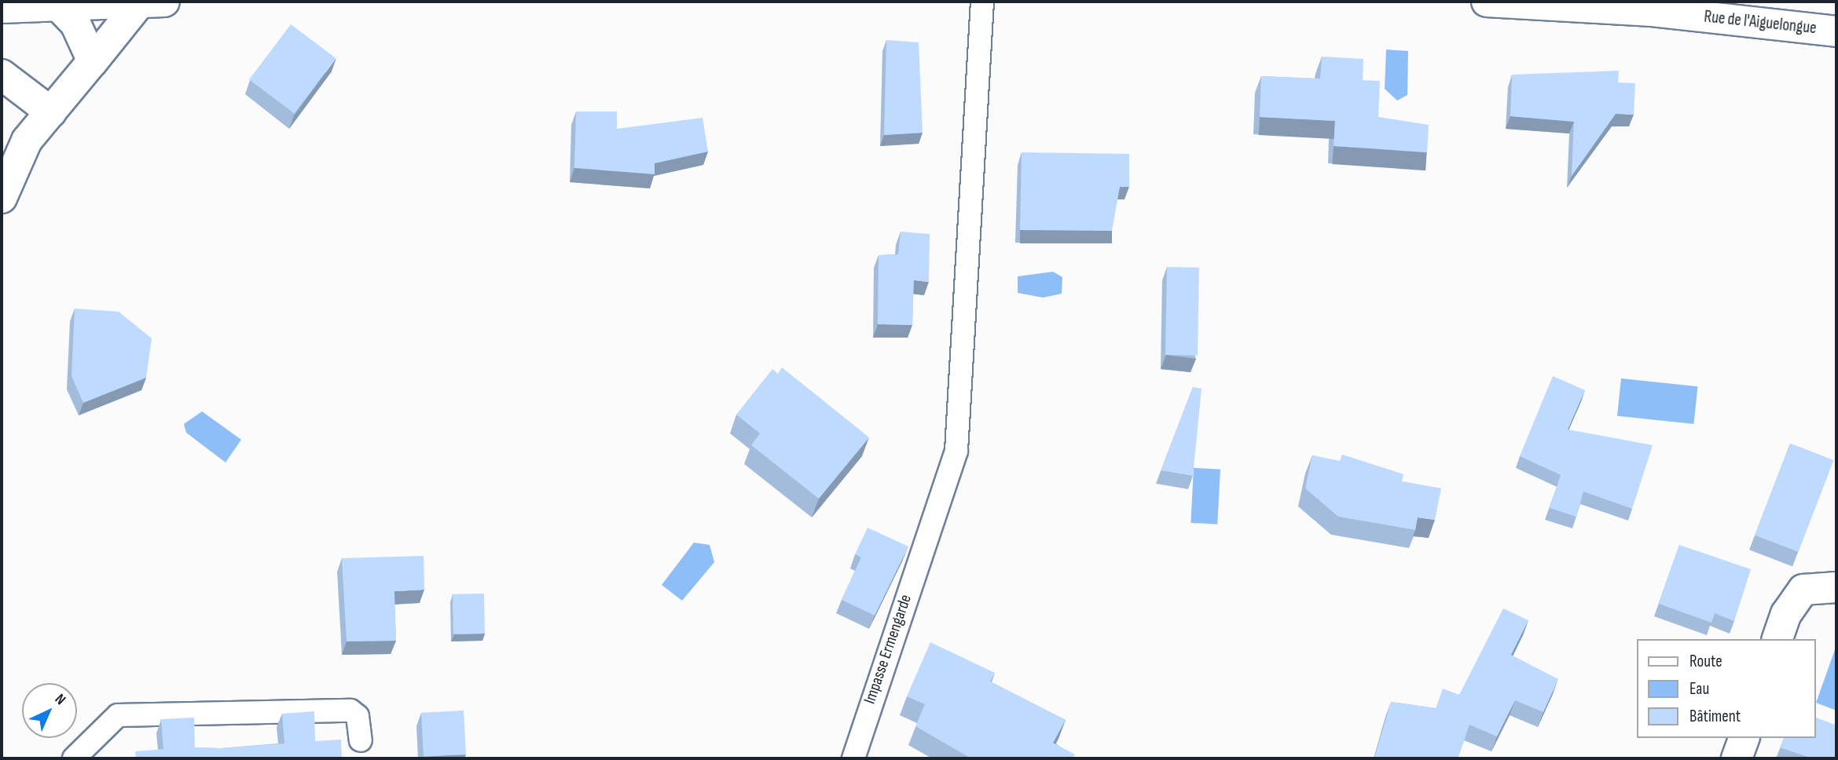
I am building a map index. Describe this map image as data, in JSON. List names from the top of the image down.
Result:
{
  "streets": {
    "street": ["Rue de l'Aiguelongue"],
    "lane": ["Impasse Ermengarde"]
  },
  "legend": ["Route", "Eau", "Bâtiment"],
  "north": "top right"
}
